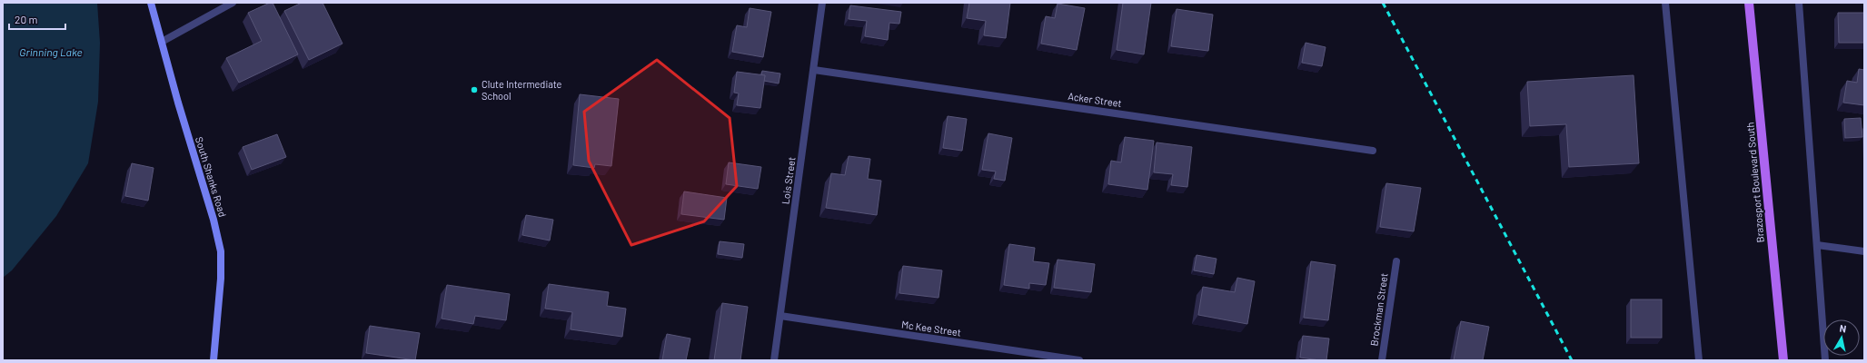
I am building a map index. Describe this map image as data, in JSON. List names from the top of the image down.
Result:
{
  "streets": {
    "main road": ["Brazosport Boulevard South"],
    "street": [
      "Acker Street",
      "South Shanks Road",
      "Lois Street",
      "Brockman Street",
      "Mc Kee Street"
    ]
  },
  "crossings": [
    ["Acker Street", "Lois Street"],
    ["Lois Street", "Mc Kee Street"]
  ],
  "water": ["Grinning Lake"],
  "places": ["Clute Intermediate School"],
  "scale_bar": "20 m",
  "north": "top"
}
